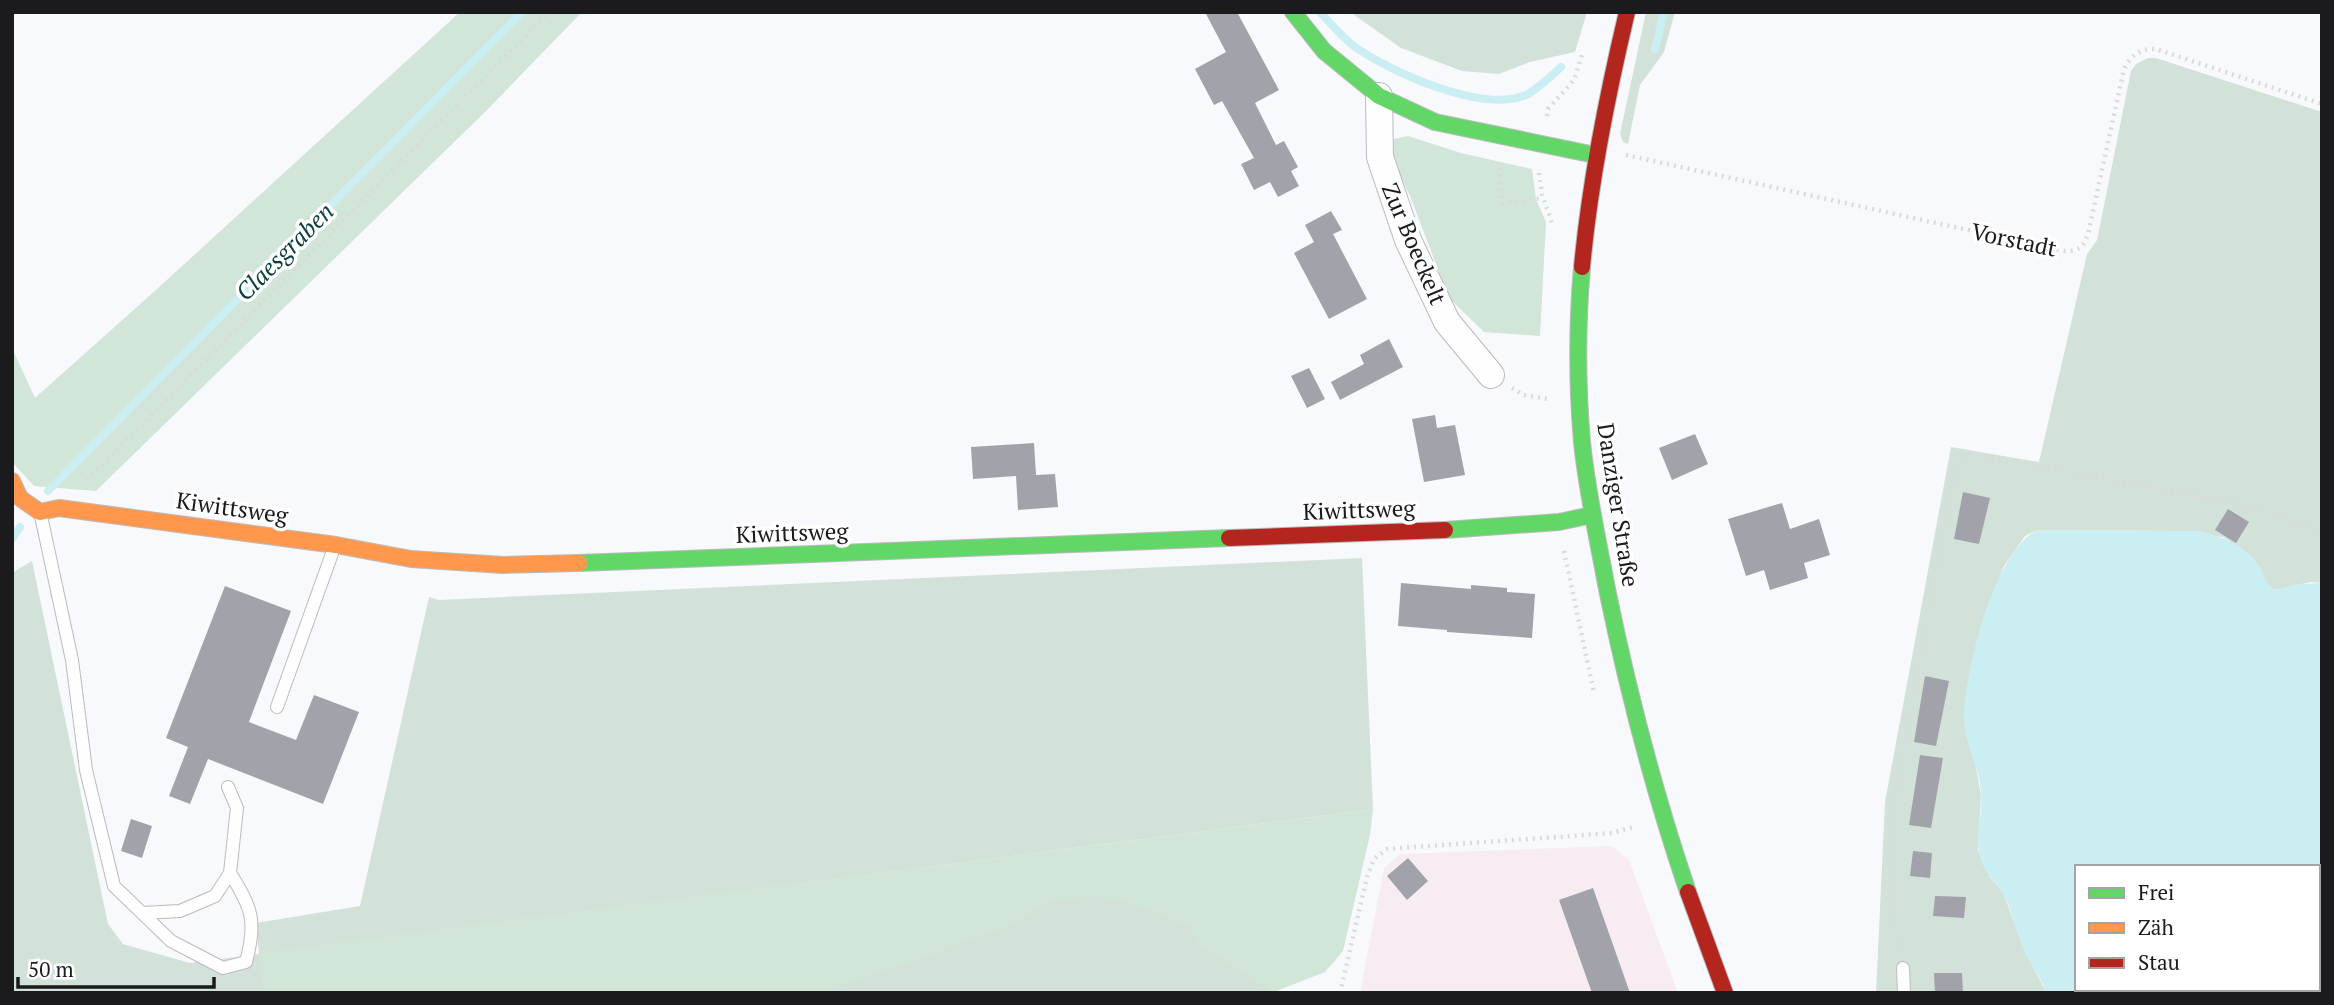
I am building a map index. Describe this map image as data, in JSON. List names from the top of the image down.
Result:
{
  "streets": {
    "street": ["Zur Boeckelt", "Danziger Straße", "Kiwittsweg"],
    "path": ["Vorstadt"]
  },
  "crossings": [
    ["Vorstadt", "Danziger Straße"],
    ["Danziger Straße", "Kiwittsweg"]
  ],
  "water": ["Claesgraben"],
  "legend": ["Frei", "Zäh", "Stau"],
  "scale_bar": "50 m"
}
